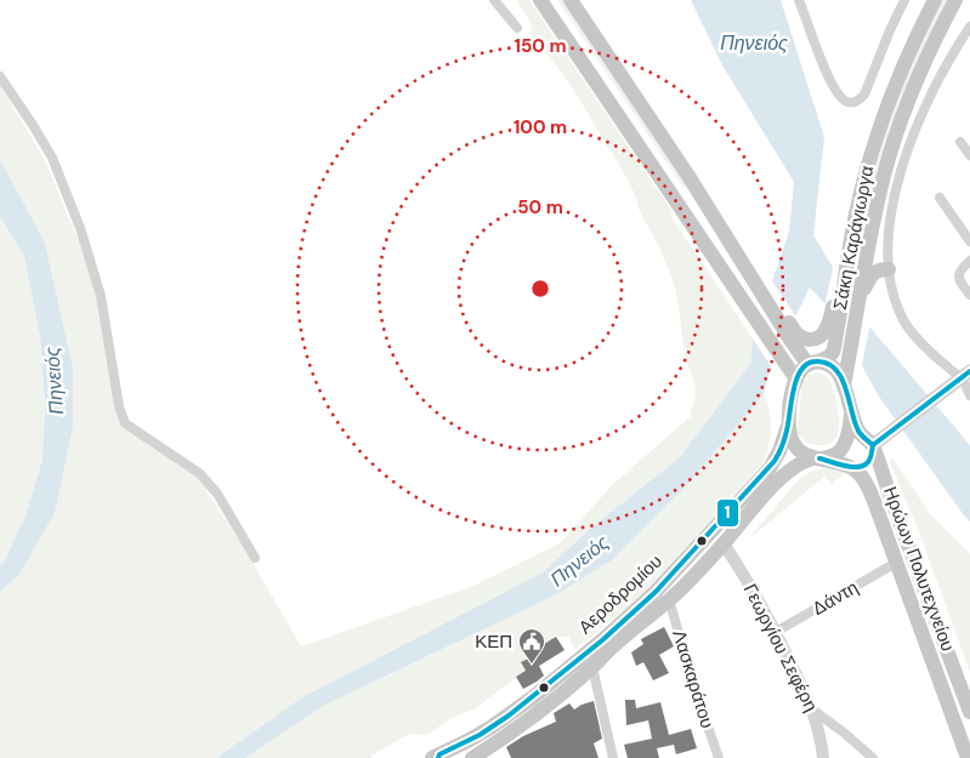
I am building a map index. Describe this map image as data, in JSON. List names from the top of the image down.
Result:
{
  "streets": {
    "main road": ["Σάκη Καράγιωργα", "Ηρώων Πολυτεχνείου", "Αεροδρομίου"],
    "street": ["Δάντη", "Γεωργίου Σεφέρη", "Λασκαράτου"]
  },
  "crossings": [
    ["Σάκη Καράγιωργα", "Ηρώων Πολυτεχνείου"],
    ["Σάκη Καράγιωργα", "Αεροδρομίου"],
    ["Ηρώων Πολυτεχνείου", "Αεροδρομίου"],
    ["Ηρώων Πολυτεχνείου", "Δάντη"],
    ["Αεροδρομίου", "Γεωργίου Σεφέρη"],
    ["Αεροδρομίου", "Λασκαράτου"],
    ["Δάντη", "Γεωργίου Σεφέρη"]
  ],
  "water": ["Πηνειός"],
  "places": {
    "public building": ["ΚΕΠ"]
  },
  "lines": ["transit line 1"],
  "rings": ["150 m", "100 m", "50 m"]
}
